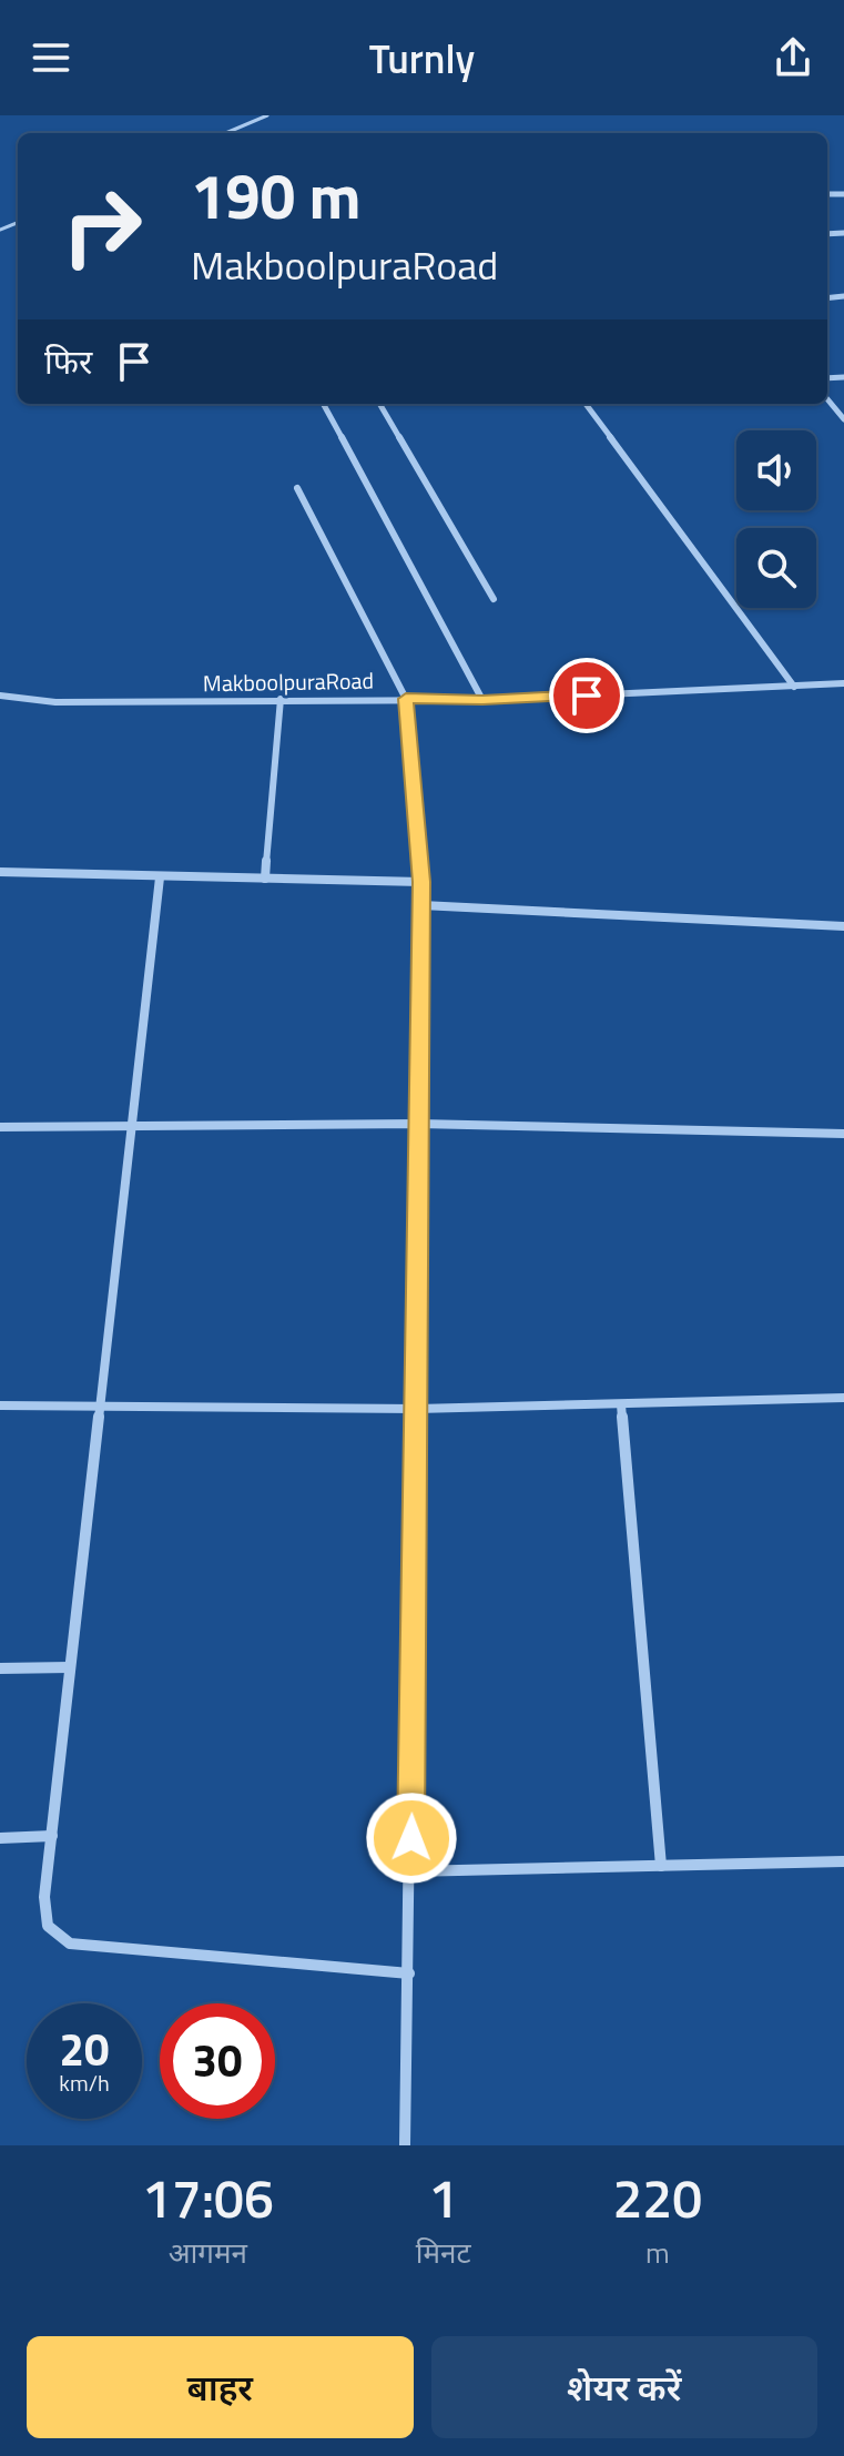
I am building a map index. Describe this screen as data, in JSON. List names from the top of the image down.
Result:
{
  "streets": {
    "street": ["MakboolpuraRoad"]
  },
  "page": {
    "header": "Turnly",
    "turn": ["190 m", "MakboolpuraRoad"],
    "then": "फिर",
    "speed": "20 km/h",
    "limit": "30",
    "eta": [
      "17:06",
      "आगमन",
      "1",
      "मिनट",
      "220",
      "m"
    ],
    "buttons": ["बाहर", "शेयर करें"]
  }
}
